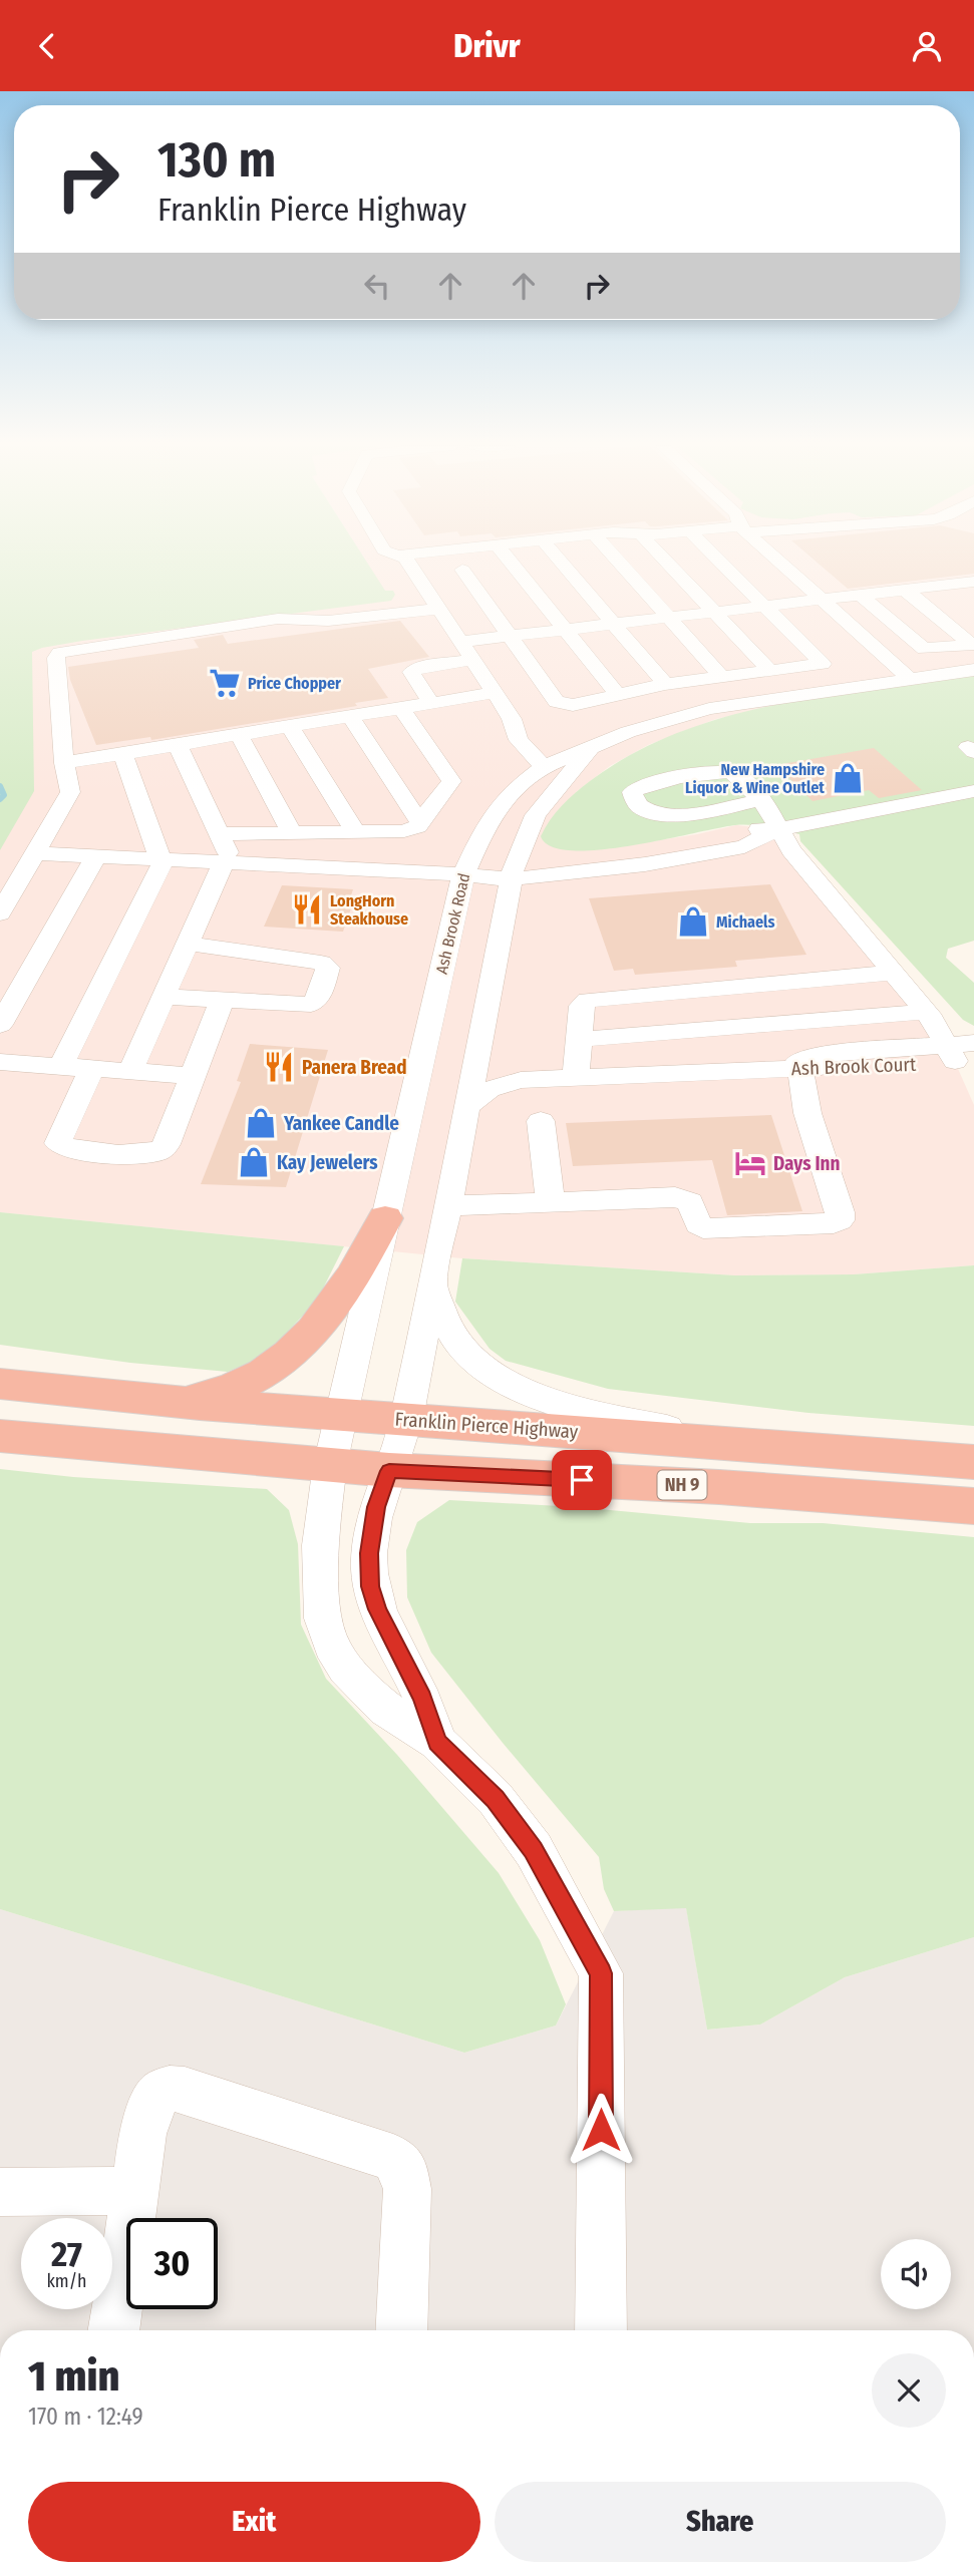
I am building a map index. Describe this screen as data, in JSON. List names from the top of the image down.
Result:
{
  "streets": {
    "highway": ["Franklin Pierce Highway", "NH 9"],
    "street": ["Ash Brook Road", "Ash Brook Court"]
  },
  "crossings": [
    ["Ash Brook Road", "Franklin Pierce Highway"],
    ["Ash Brook Road", "NH 9"]
  ],
  "places": {
    "supermarket": ["Price Chopper"],
    "shop": [
      "New Hampshire Liquor & Wine Outlet",
      "Michaels",
      "Yankee Candle",
      "Kay Jewelers"
    ],
    "restaurant": ["LongHorn Steakhouse", "Panera Bread"],
    "hotel": ["Days Inn"]
  },
  "page": {
    "header": "Drivr",
    "turn": ["130 m", "Franklin Pierce Highway"],
    "speed": "27 km/h",
    "limit": "30",
    "heading": ["1 min", "170 m · 12:49"],
    "buttons": ["Exit", "Share"]
  }
}
